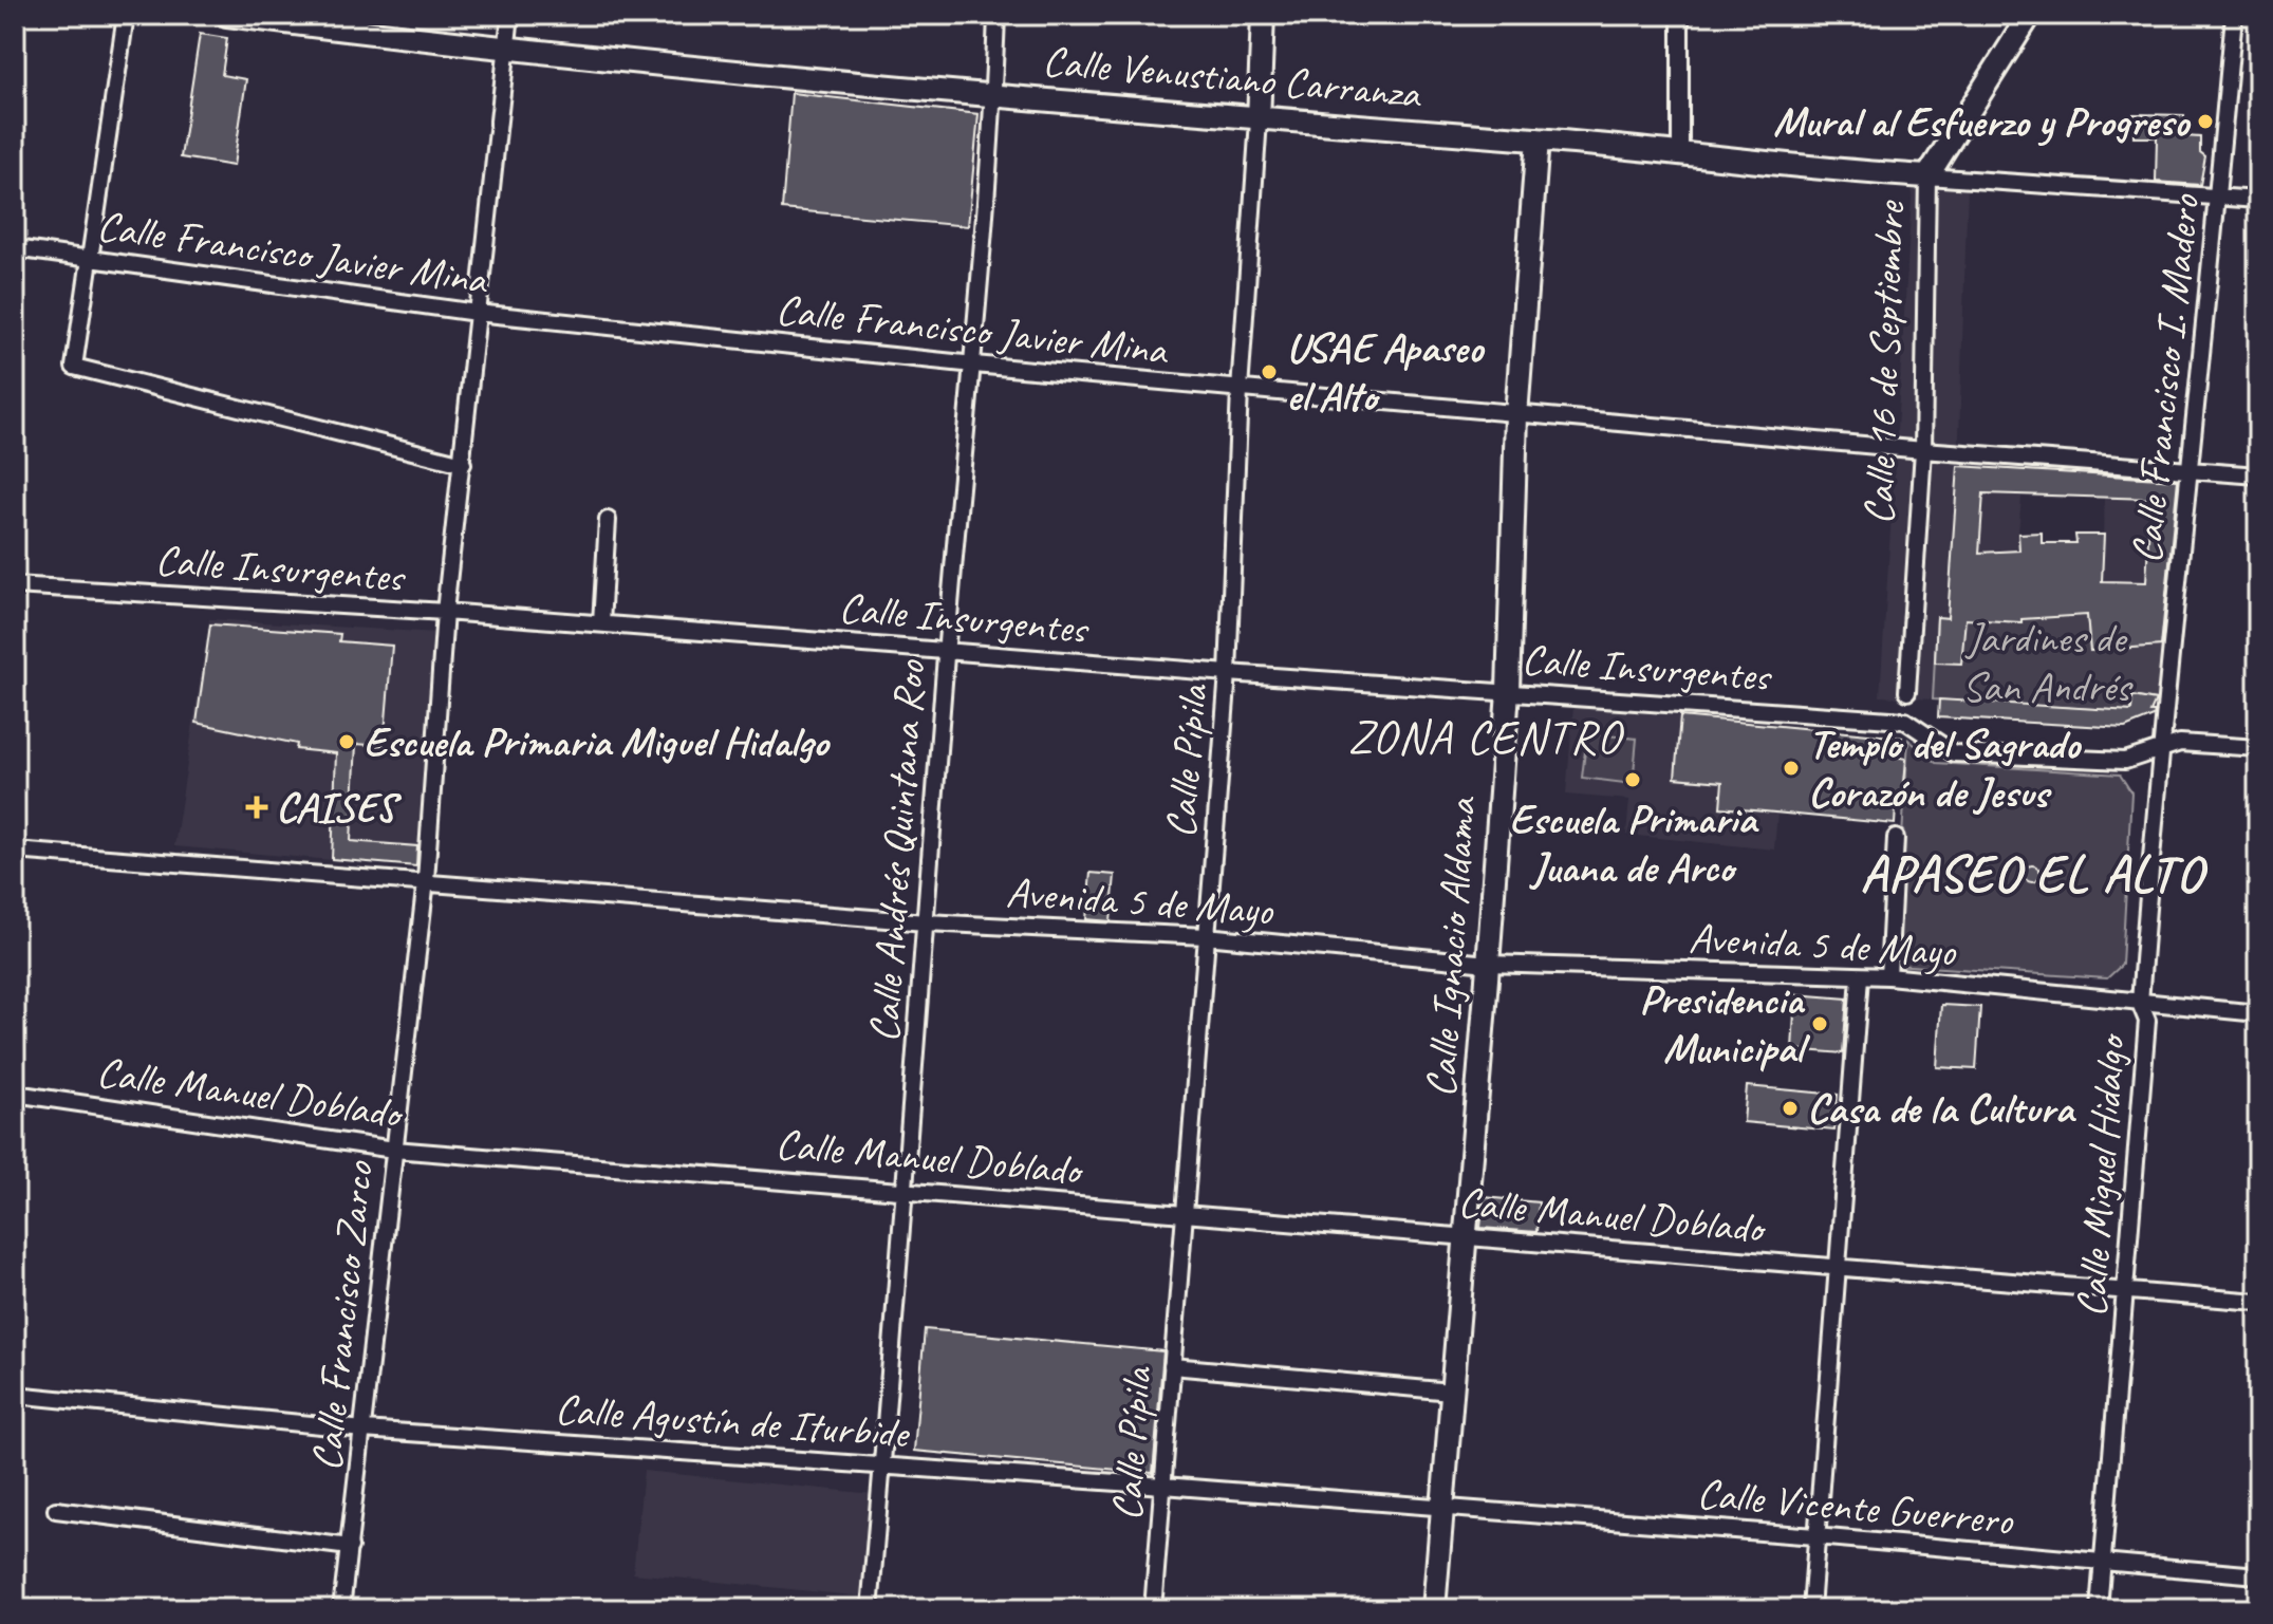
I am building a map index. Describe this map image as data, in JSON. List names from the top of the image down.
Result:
{
  "streets": {
    "street": [
      "Calle Venustiano Carranza",
      "Calle Francisco Javier Mina",
      "Calle 16 de Septiembre",
      "Calle Francisco I. Madero",
      "Calle Insurgentes",
      "Calle Pípila",
      "Calle Andrés Quintana Roo",
      "Avenida 5 de Mayo",
      "Calle Ignacio Aldama",
      "Calle Manuel Doblado",
      "Calle Miguel Hidalgo",
      "Calle Francisco Zarco",
      "Calle Agustín de Iturbide",
      "Calle Vicente Guerrero"
    ]
  },
  "crossings": [
    ["Calle Venustiano Carranza", "Calle 16 de Septiembre"],
    ["Calle Venustiano Carranza", "Calle Pípila"],
    ["Calle Venustiano Carranza", "Calle Andrés Quintana Roo"],
    ["Calle Venustiano Carranza", "Calle Ignacio Aldama"],
    ["Calle Venustiano Carranza", "Calle Francisco Zarco"],
    ["Calle Francisco Javier Mina", "Calle 16 de Septiembre"],
    ["Calle Francisco Javier Mina", "Calle Francisco I. Madero"],
    ["Calle Francisco Javier Mina", "Calle Pípila"],
    ["Calle Francisco Javier Mina", "Calle Andrés Quintana Roo"],
    ["Calle Francisco Javier Mina", "Calle Ignacio Aldama"],
    ["Calle Francisco Javier Mina", "Calle Francisco Zarco"],
    ["Calle 16 de Septiembre", "Calle Insurgentes"],
    ["Calle Francisco I. Madero", "Calle Miguel Hidalgo"],
    ["Calle Insurgentes", "Calle Pípila"],
    ["Calle Insurgentes", "Calle Andrés Quintana Roo"],
    ["Calle Insurgentes", "Calle Ignacio Aldama"],
    ["Calle Insurgentes", "Calle Francisco Zarco"],
    ["Calle Pípila", "Avenida 5 de Mayo"],
    ["Calle Pípila", "Calle Manuel Doblado"],
    ["Calle Pípila", "Calle Agustín de Iturbide"],
    ["Calle Andrés Quintana Roo", "Avenida 5 de Mayo"],
    ["Calle Andrés Quintana Roo", "Calle Manuel Doblado"],
    ["Calle Andrés Quintana Roo", "Calle Agustín de Iturbide"],
    ["Avenida 5 de Mayo", "Calle Ignacio Aldama"],
    ["Avenida 5 de Mayo", "Calle Miguel Hidalgo"],
    ["Avenida 5 de Mayo", "Calle Francisco Zarco"],
    ["Calle Ignacio Aldama", "Calle Manuel Doblado"],
    ["Calle Ignacio Aldama", "Calle Agustín de Iturbide"],
    ["Calle Ignacio Aldama", "Calle Vicente Guerrero"],
    ["Calle Manuel Doblado", "Calle Miguel Hidalgo"],
    ["Calle Manuel Doblado", "Calle Francisco Zarco"],
    ["Calle Miguel Hidalgo", "Calle Vicente Guerrero"],
    ["Calle Francisco Zarco", "Calle Agustín de Iturbide"],
    ["Calle Agustín de Iturbide", "Calle Vicente Guerrero"]
  ],
  "districts": ["ZONA CENTRO", "APASEO EL ALTO"],
  "parks": ["Jardines de San Andrés"],
  "places": {
    "other": [
      "Mural al Esfuerzo y Progreso",
      "USAE Apaseo el Alto",
      "Escuela Primaria Miguel Hidalgo",
      "Templo del Sagrado Corazón de Jesus",
      "Escuela Primaria Juana de Arco",
      "Presidencia Municipal",
      "Casa de la Cultura"
    ],
    "health": ["CAISES"]
  }
}
